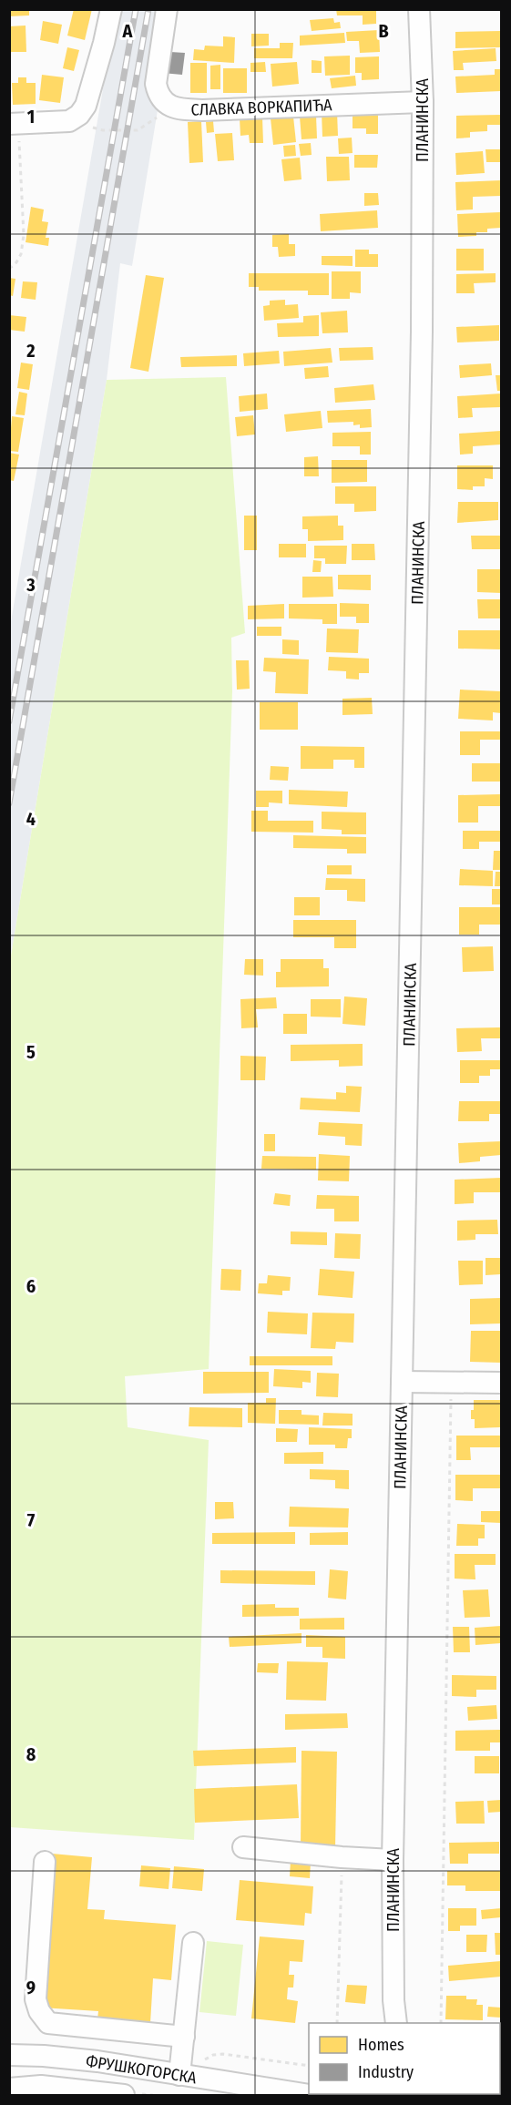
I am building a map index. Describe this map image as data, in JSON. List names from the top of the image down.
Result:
{
  "streets": {
    "street": ["СЛАВКА ВОРКАПИЋА", "ПЛАНИНСКА", "ФРУШКОГОРСКА"]
  },
  "crossings": [
    ["СЛАВКА ВОРКАПИЋА", "ПЛАНИНСКА"]
  ],
  "legend": ["Homes", "Industry"],
  "grid": {
    "columns": ["A", "B"],
    "rows": [
      "1",
      "2",
      "3",
      "4",
      "5",
      "6",
      "7",
      "8",
      "9"
    ]
  }
}
